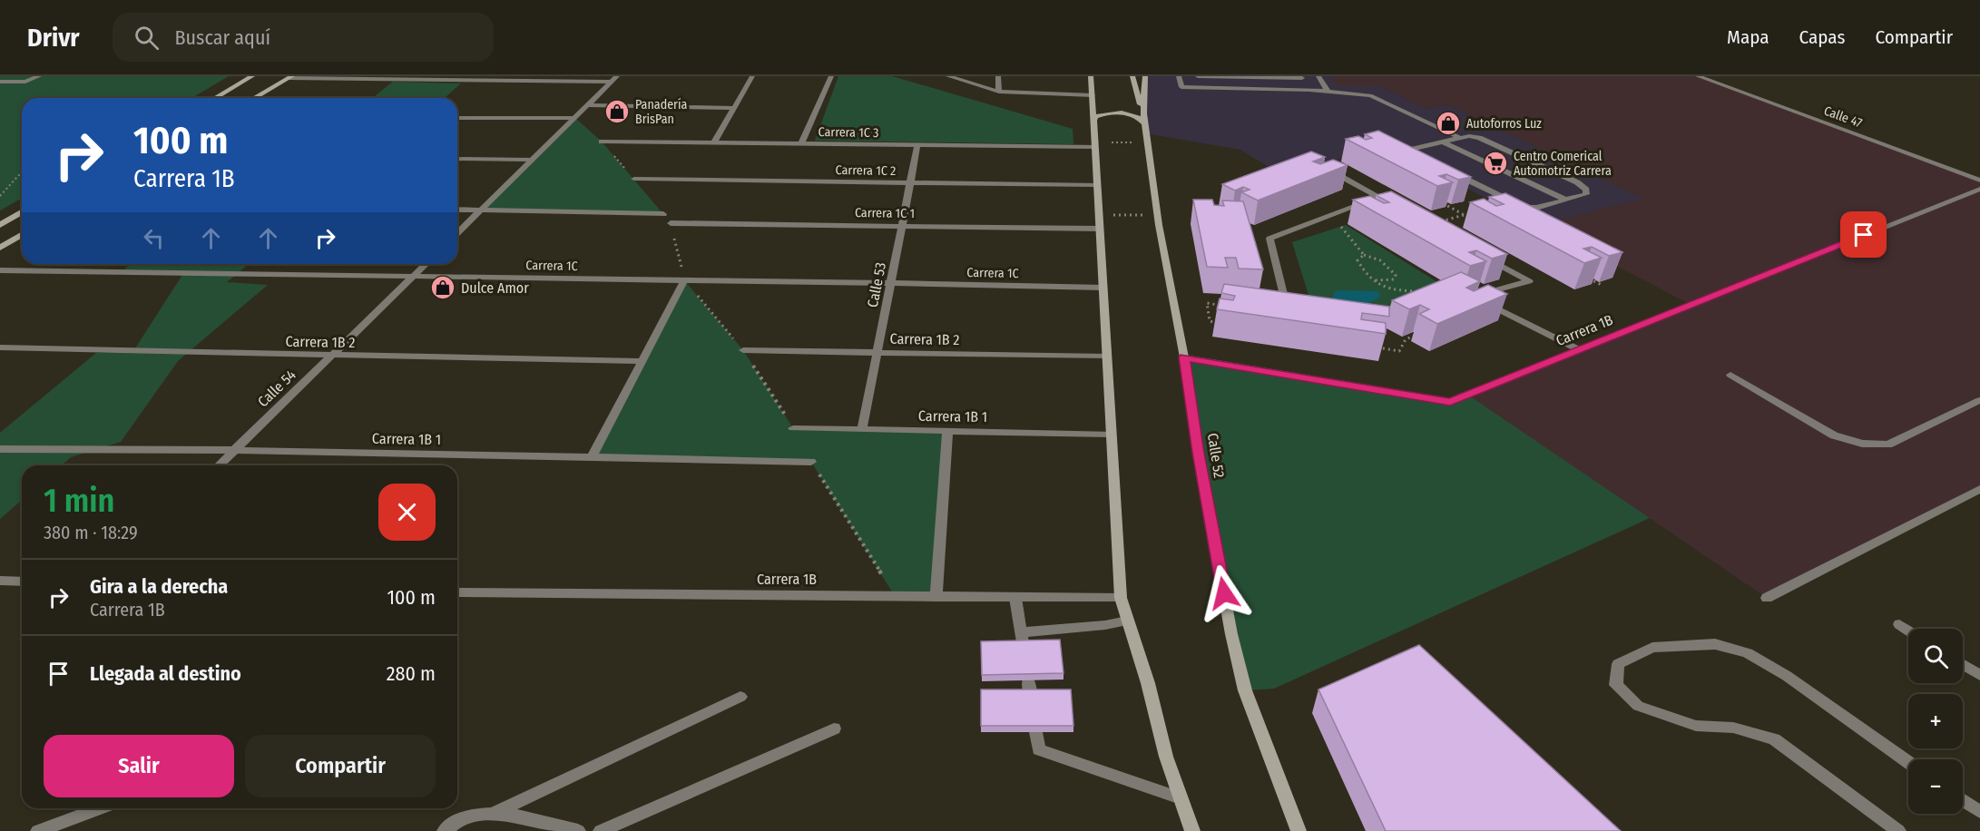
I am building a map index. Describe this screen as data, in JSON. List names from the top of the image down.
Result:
{
  "streets": {
    "main road": ["Calle 52"],
    "street": [
      "Calle 47",
      "Carrera 1C 3",
      "Carrera 1C 2",
      "Carrera 1C 1",
      "Carrera 1C",
      "Calle 53",
      "Carrera 1B",
      "Carrera 1B 2",
      "Calle 54",
      "Carrera 1B 1"
    ]
  },
  "crossings": [
    ["Carrera 1C 3", "Calle 53"],
    ["Carrera 1C 2", "Calle 53"],
    ["Carrera 1C 1", "Calle 53"],
    ["Carrera 1C", "Calle 53"],
    ["Carrera 1C", "Calle 54"],
    ["Calle 53", "Carrera 1B 2"],
    ["Calle 53", "Carrera 1B 1"],
    ["Carrera 1B", "Calle 52"],
    ["Carrera 1B 2", "Calle 54"],
    ["Calle 54", "Carrera 1B 1"]
  ],
  "places": {
    "shop": ["Panadería BrisPan", "Autoforros Luz", "Dulce Amor"],
    "supermarket": ["Centro Comerical Automotriz Carrera"]
  },
  "page": {
    "header": "Drivr",
    "search": "Buscar aquí",
    "nav": ["Mapa", "Capas", "Compartir"],
    "turn": ["100 m", "Carrera 1B"],
    "heading": ["1 min", "380 m · 18:29"],
    "list": [
      {
        "name": "Gira a la derecha",
        "note": "Carrera 1B",
        "value": "100 m"
      },
      {
        "name": "Llegada al destino",
        "value": "280 m"
      }
    ],
    "map_buttons": ["+", "−"],
    "buttons": ["Salir", "Compartir"]
  }
}
